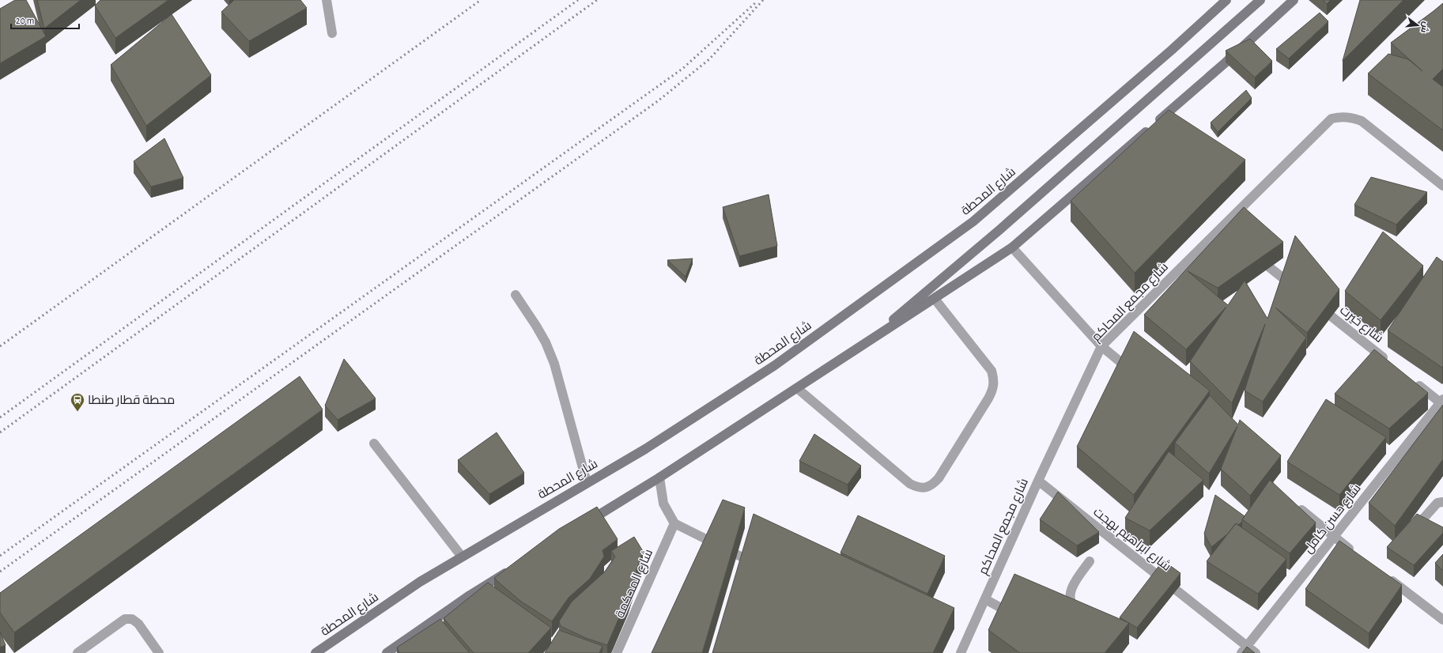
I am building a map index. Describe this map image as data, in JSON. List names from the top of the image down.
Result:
{
  "streets": {
    "main road": ["شارع المحطة"],
    "street": [
      "شارع مجمع المحاكم",
      "شارع خيرت",
      "شارع حسن كامل",
      "شارع ابراهيم بهجت",
      "شارع المحكمة"
    ]
  },
  "crossings": [
    ["شارع مجمع المحاكم", "شارع ابراهيم بهجت"],
    ["شارع حسن كامل", "شارع ابراهيم بهجت"]
  ],
  "places": {
    "station": ["محطة قطار طنطا"]
  },
  "scale_bar": "20 m",
  "north": "right"
}
